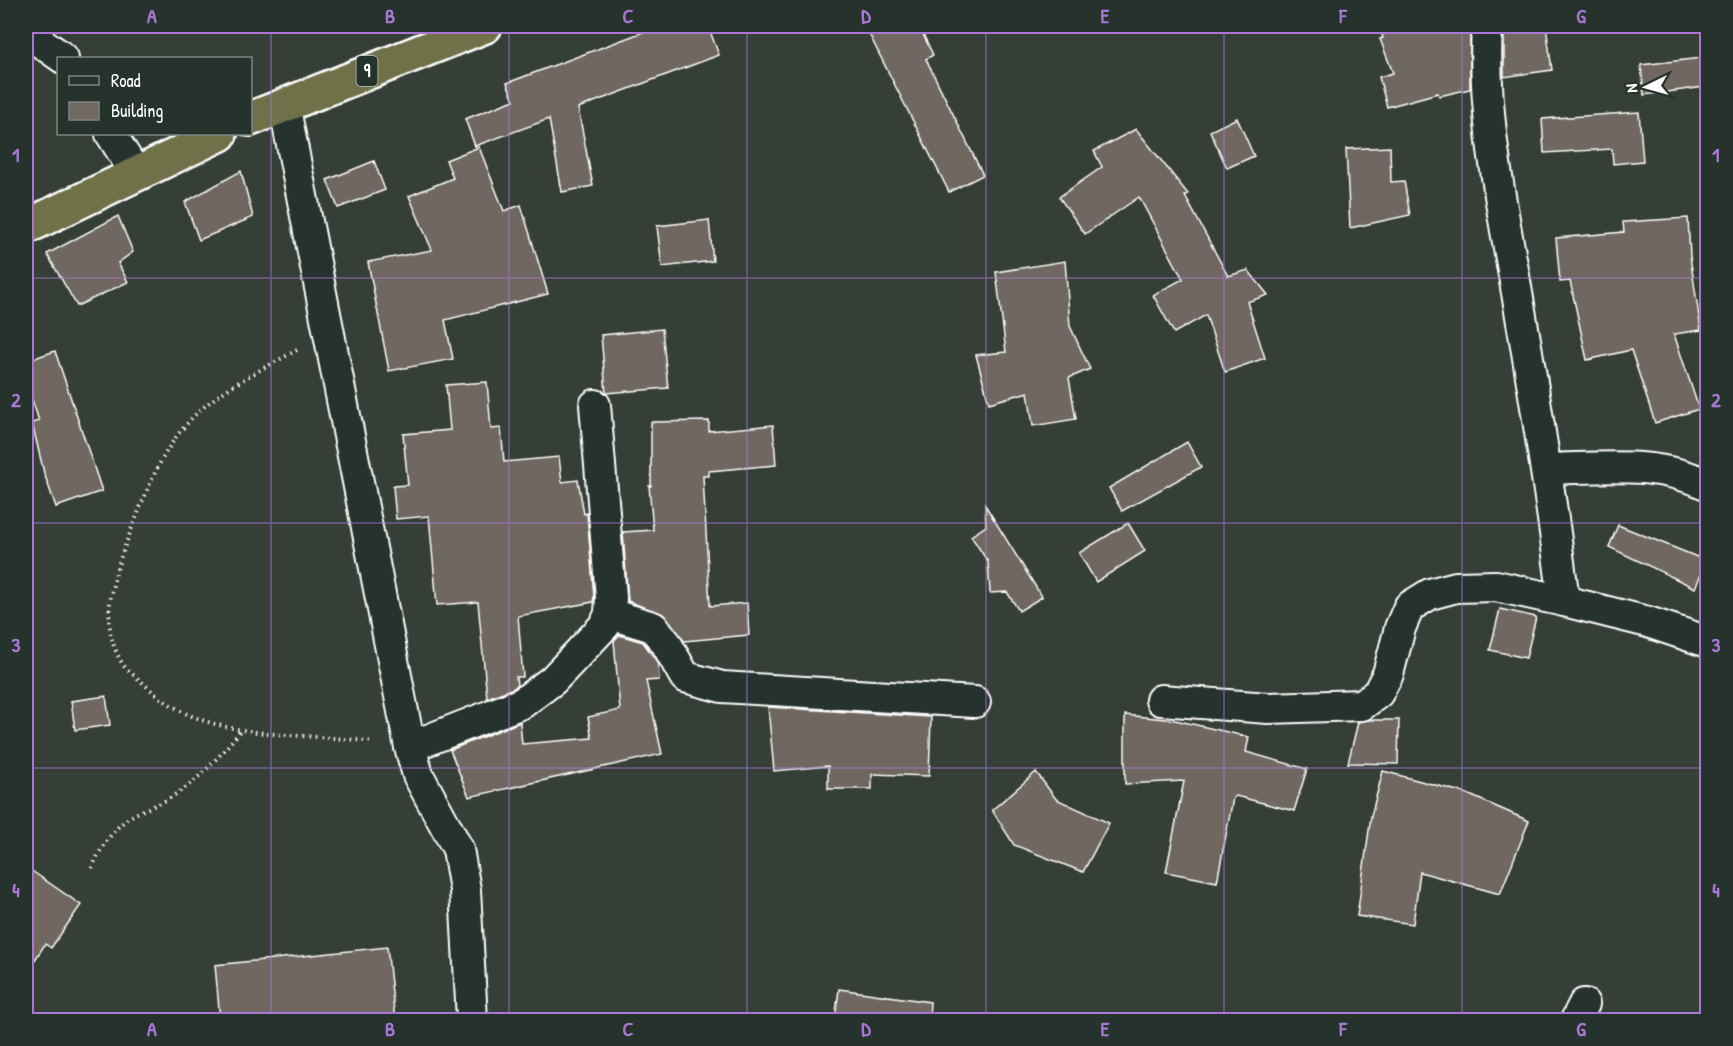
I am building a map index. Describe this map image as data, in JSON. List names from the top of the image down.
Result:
{
  "streets": {
    "highway": ["9"]
  },
  "legend": ["Road", "Building"],
  "north": "left",
  "grid": {
    "columns": [
      "A",
      "B",
      "C",
      "D",
      "E",
      "F",
      "G"
    ],
    "rows": [
      "1",
      "2",
      "3",
      "4"
    ]
  }
}
